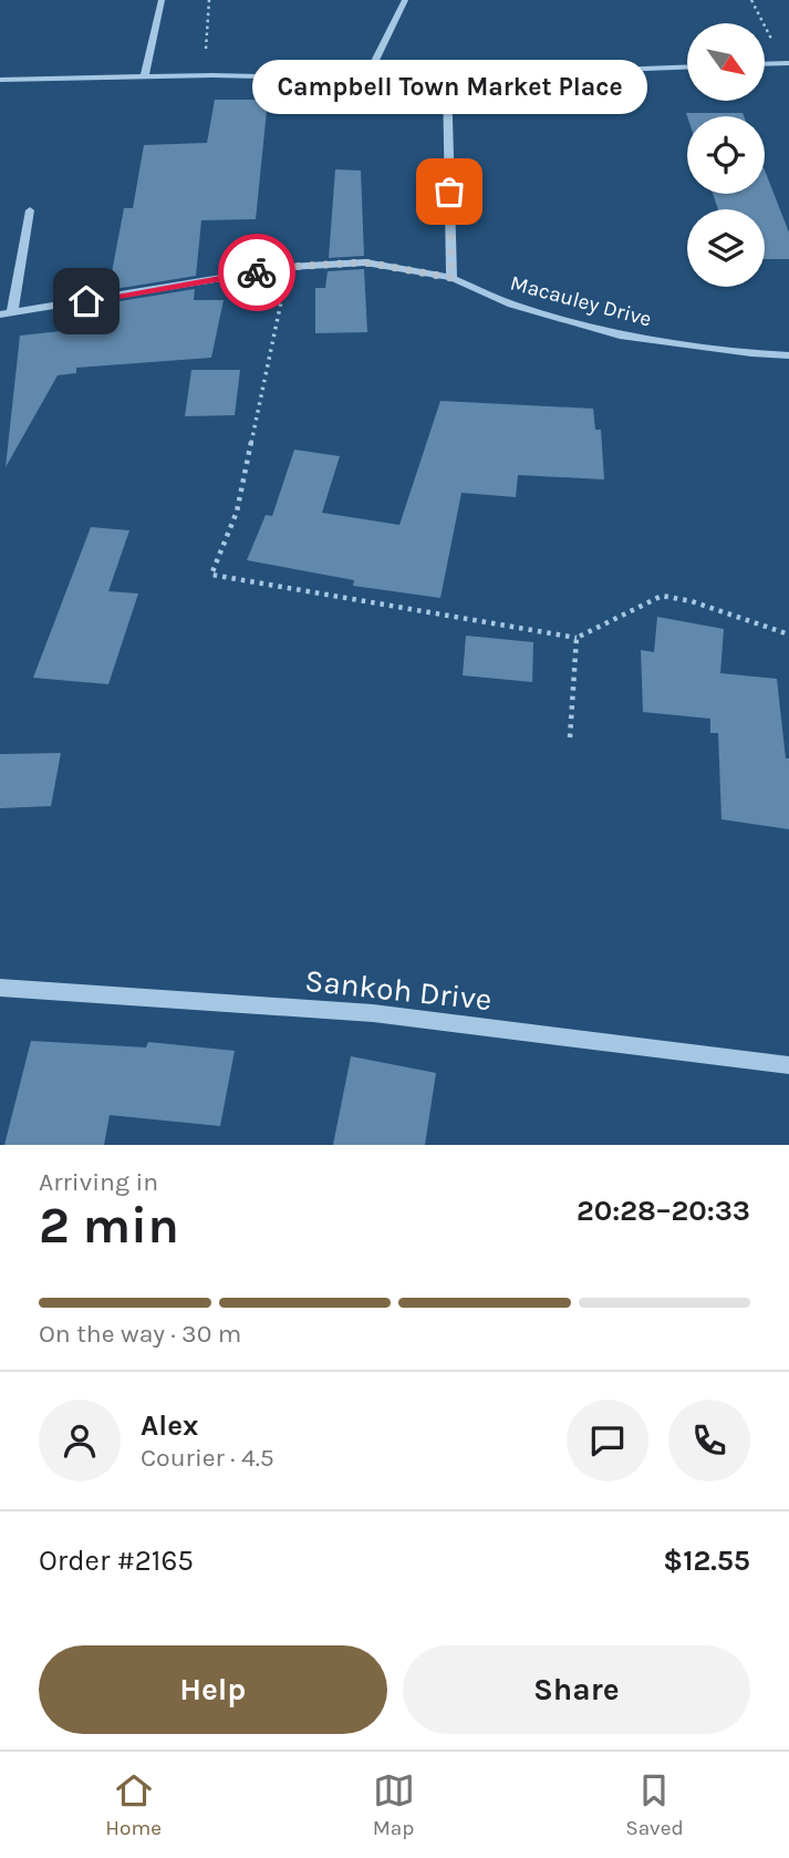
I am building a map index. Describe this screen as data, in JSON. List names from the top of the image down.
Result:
{
  "streets": {
    "street": ["Macauley Drive", "Sankoh Drive"]
  },
  "places": ["Campbell Town Market Place"],
  "north": "bottom right",
  "page": {
    "bubble": "Campbell Town Market Place",
    "heading": ["2 min", "Arriving in", "20:28–20:33"],
    "panel": [
      "Alex",
      "Courier · 4.5",
      "Order #2165",
      "$12.55"
    ],
    "bar": "On the way · 30 m",
    "buttons": ["Help", "Share"],
    "tabs": ["Home", "Map", "Saved"]
  }
}
